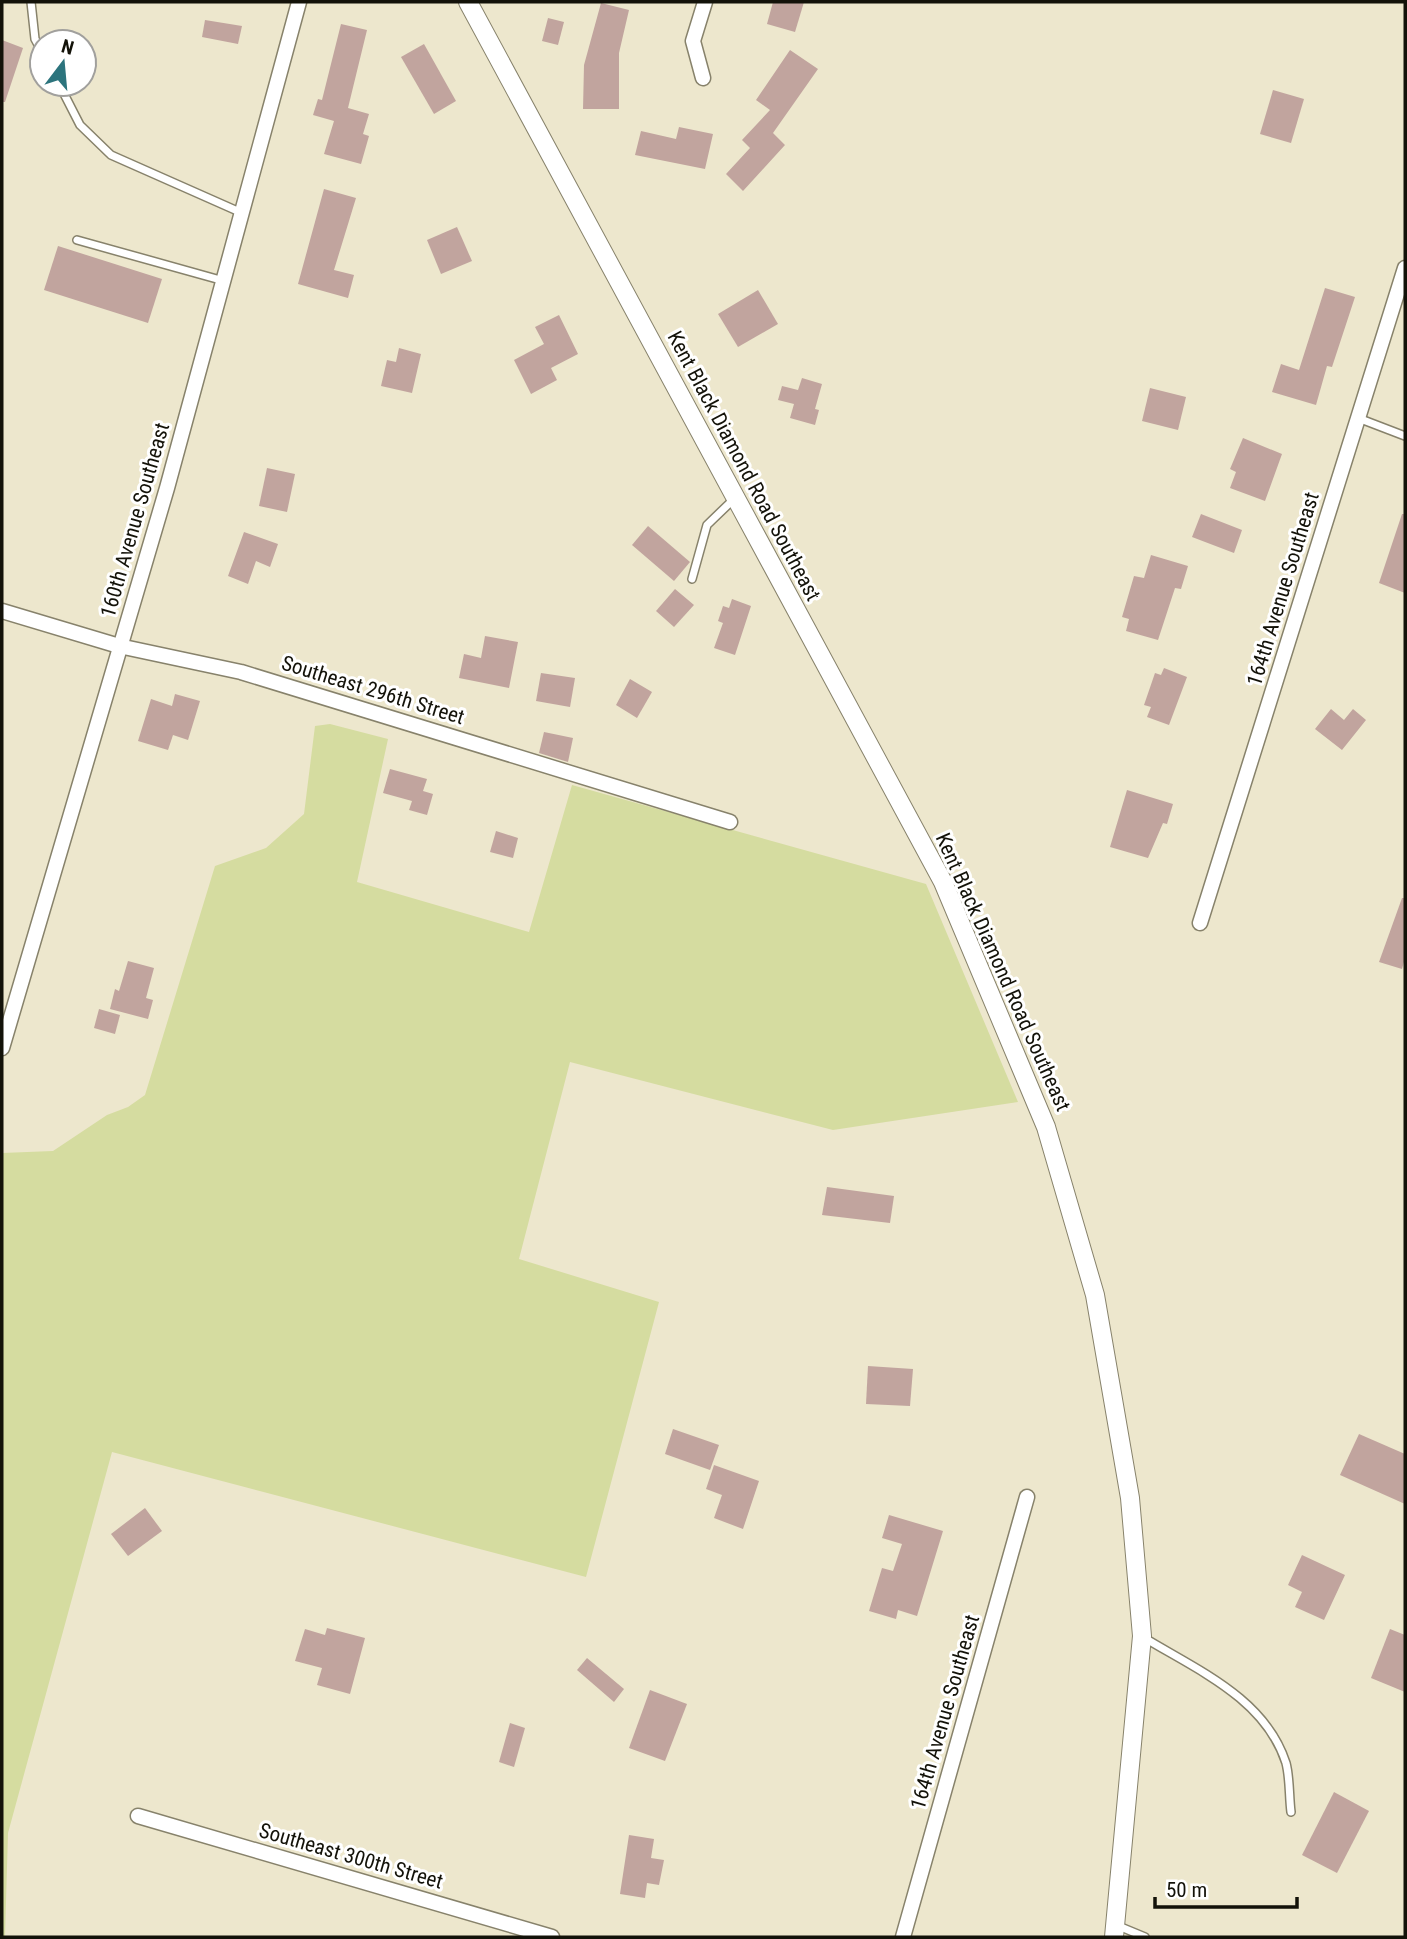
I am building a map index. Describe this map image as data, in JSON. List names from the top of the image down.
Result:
{
  "streets": {
    "street": [
      "Kent Black Diamond Road Southeast",
      "160th Avenue Southeast",
      "164th Avenue Southeast",
      "Southeast 296th Street",
      "Southeast 300th Street"
    ]
  },
  "crossings": [
    ["160th Avenue Southeast", "Southeast 296th Street"]
  ],
  "scale_bar": "50 m",
  "north": "top"
}
